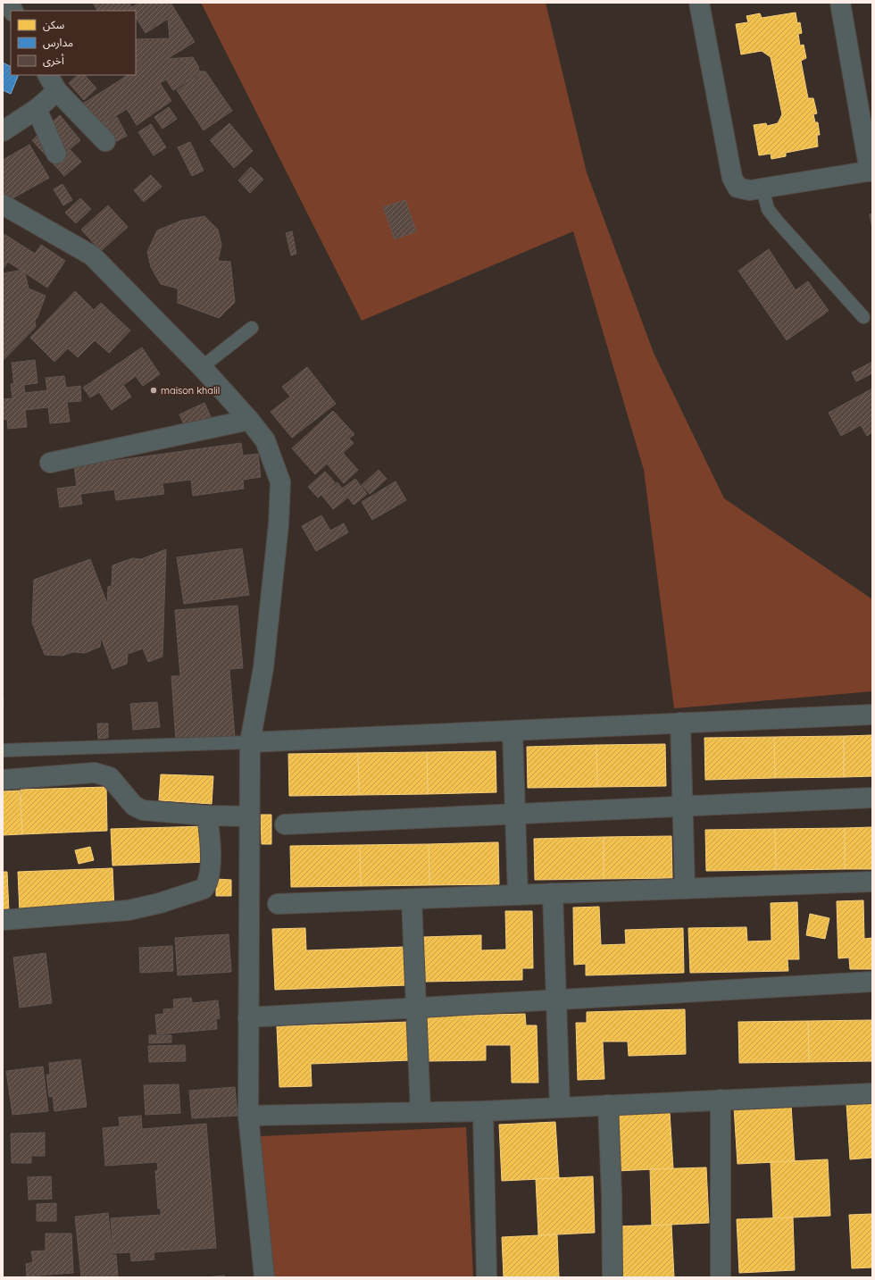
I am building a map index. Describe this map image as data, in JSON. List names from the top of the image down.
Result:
{
  "places": ["maison khalil"],
  "legend": ["سكن", "مدارس", "أخرى"]
}
